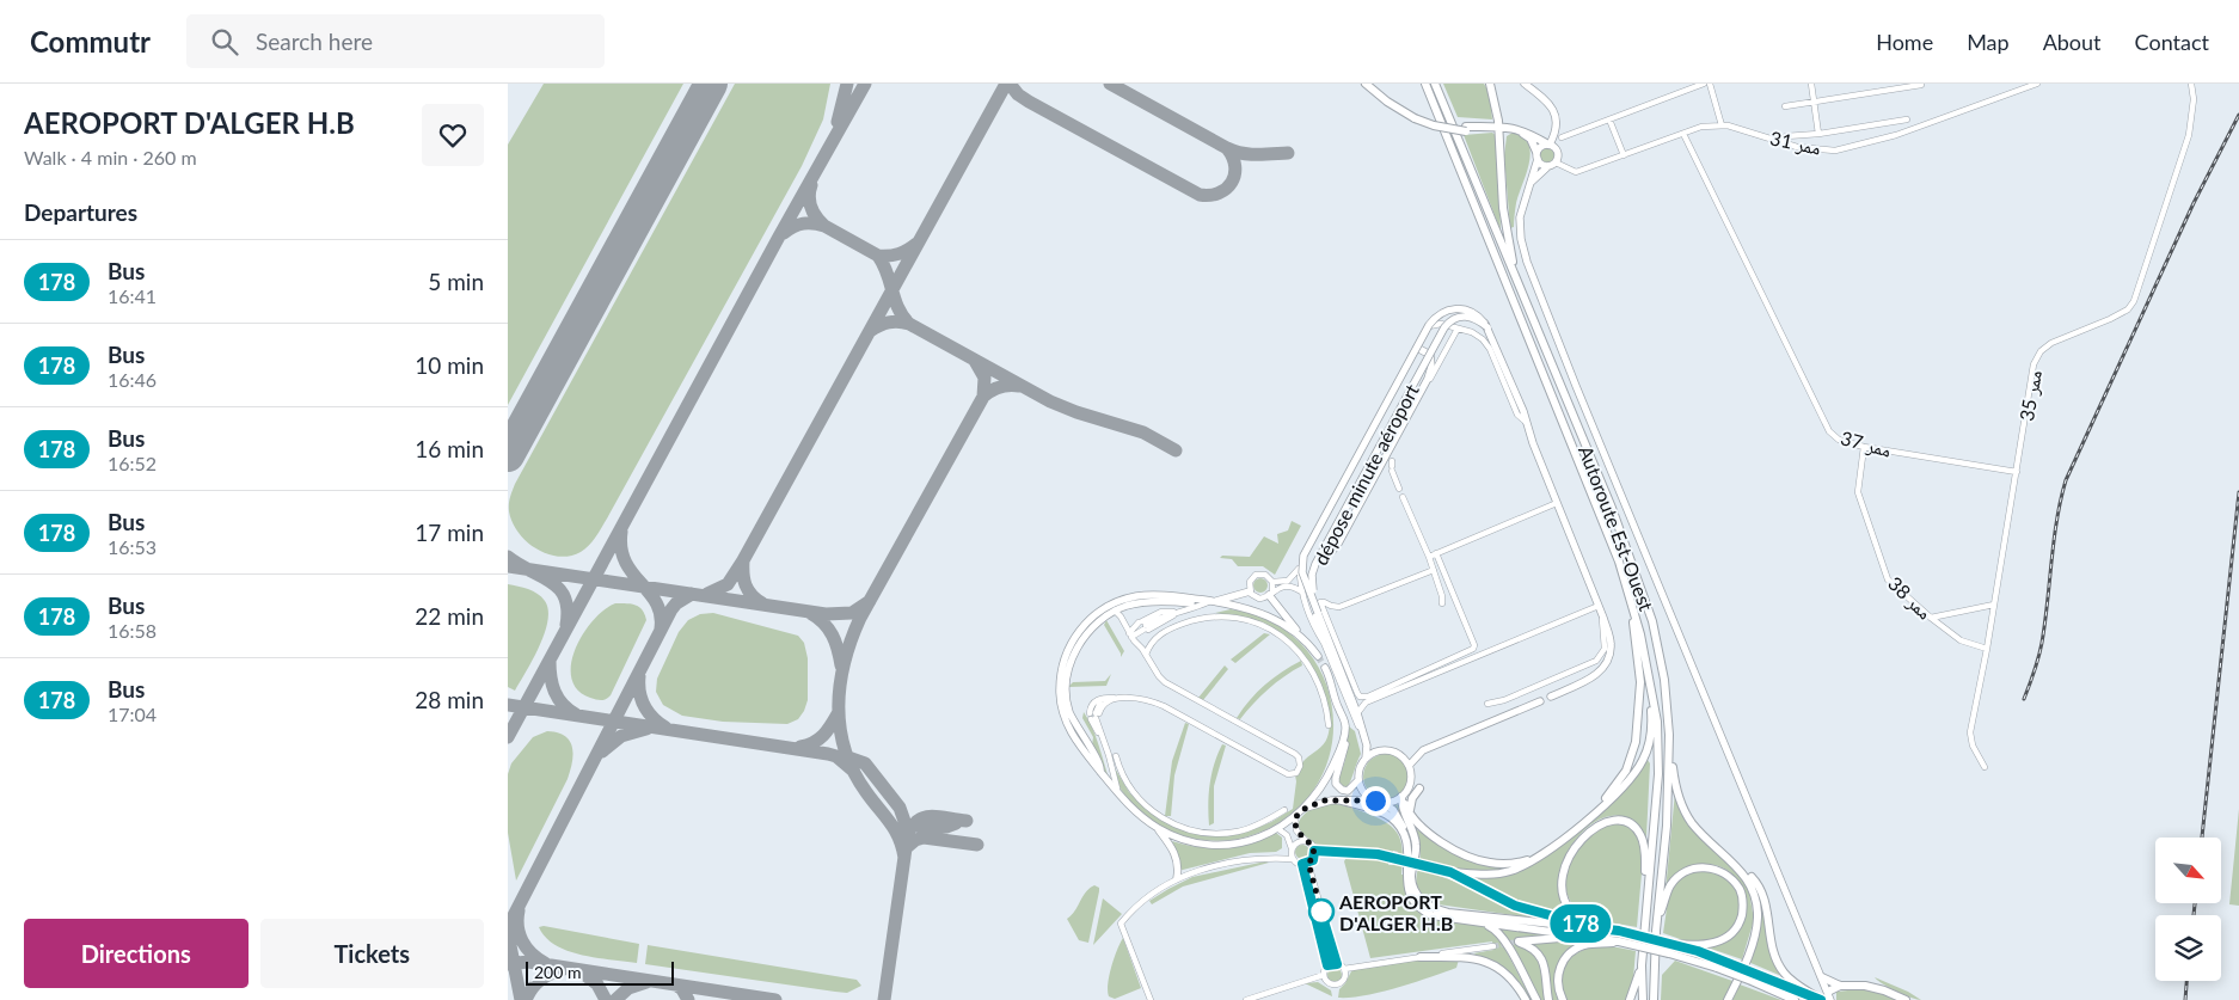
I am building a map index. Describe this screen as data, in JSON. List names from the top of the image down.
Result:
{
  "streets": {
    "highway": ["Autoroute Est-Ouest"],
    "main road": ["dépose minute aéroport"],
    "street": [
      "ممر 31",
      "ممر 35",
      "ممر 37",
      "ممر 38"
    ]
  },
  "crossings": [
    ["ممر 31", "ممر 37"],
    ["ممر 35", "ممر 37"],
    ["ممر 35", "ممر 38"],
    ["ممر 37", "ممر 38"]
  ],
  "places": ["AEROPORT D'ALGER H.B"],
  "lines": ["bus line 178"],
  "scale_bar": "200 m",
  "north": "bottom right",
  "page": {
    "header": "Commutr",
    "search": "Search here",
    "nav": [
      "Home",
      "Map",
      "About",
      "Contact"
    ],
    "heading": [
      ["AEROPORT D'ALGER H.B", "Walk · 4 min · 260 m"],
      "Departures"
    ],
    "on_map": "178",
    "list": [
      {
        "mark": "178",
        "name": "Bus",
        "note": "16:41",
        "value": "5 min"
      },
      {
        "mark": "178",
        "name": "Bus",
        "note": "16:46",
        "value": "10 min"
      },
      {
        "mark": "178",
        "name": "Bus",
        "note": "16:52",
        "value": "16 min"
      },
      {
        "mark": "178",
        "name": "Bus",
        "note": "16:53",
        "value": "17 min"
      },
      {
        "mark": "178",
        "name": "Bus",
        "note": "16:58",
        "value": "22 min"
      },
      {
        "mark": "178",
        "name": "Bus",
        "note": "17:04",
        "value": "28 min"
      }
    ],
    "buttons": ["Directions", "Tickets"],
    "scale": "200 m"
  }
}
